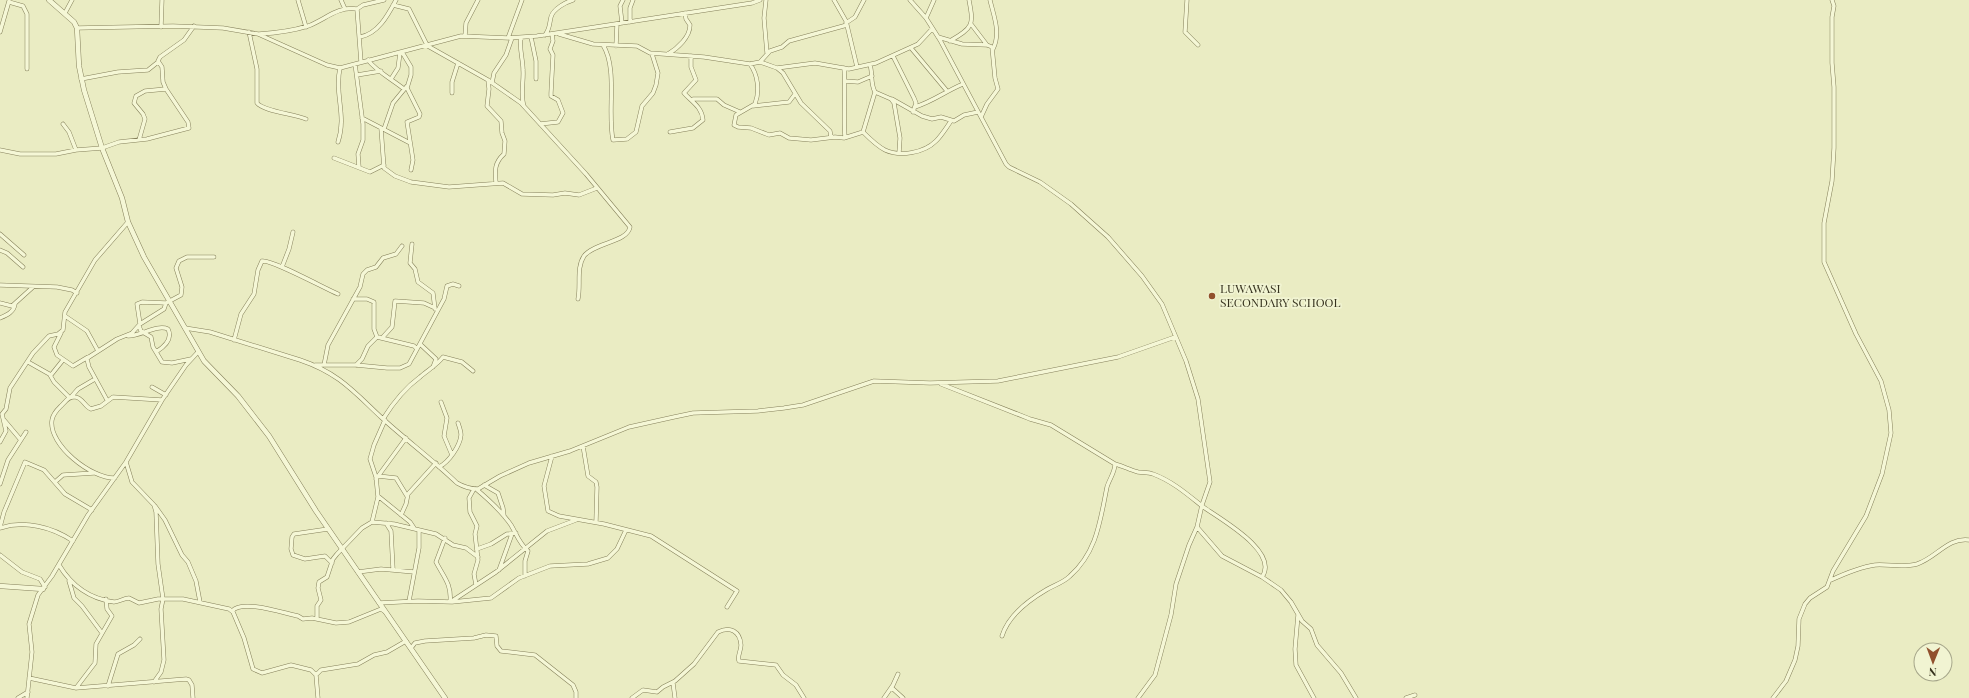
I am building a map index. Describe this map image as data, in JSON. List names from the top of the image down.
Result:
{
  "places": ["LUWAWASI SECONDARY SCHOOL"],
  "north": "bottom"
}
